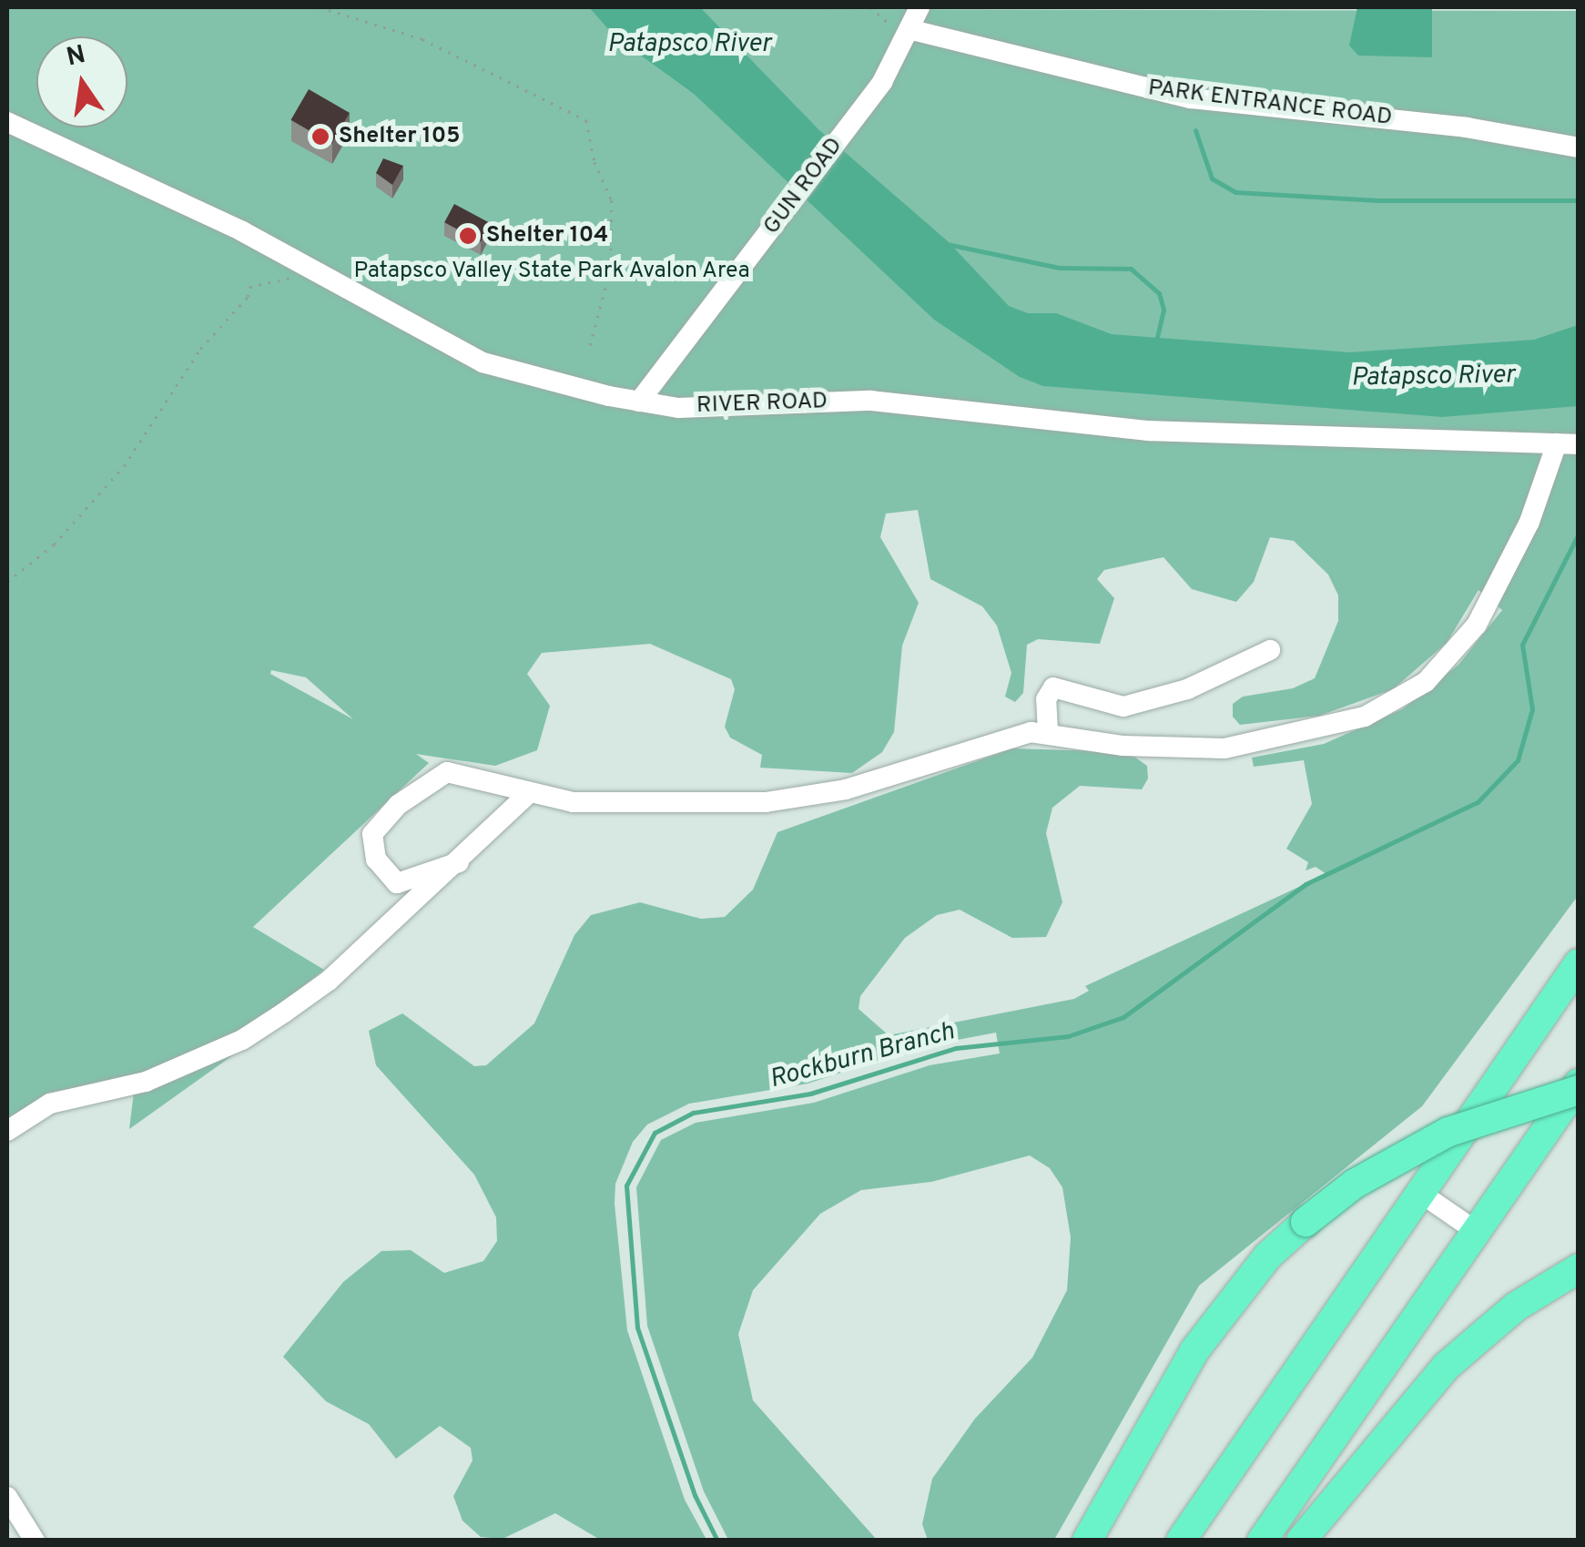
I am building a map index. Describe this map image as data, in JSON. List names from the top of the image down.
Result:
{
  "streets": {
    "street": ["PARK ENTRANCE ROAD", "GUN ROAD", "RIVER ROAD"]
  },
  "crossings": [
    ["PARK ENTRANCE ROAD", "GUN ROAD"],
    ["GUN ROAD", "RIVER ROAD"]
  ],
  "water": ["Patapsco River", "Rockburn Branch"],
  "parks": ["Patapsco Valley State Park Avalon Area"],
  "places": ["Shelter 105", "Shelter 104"],
  "north": "top"
}
